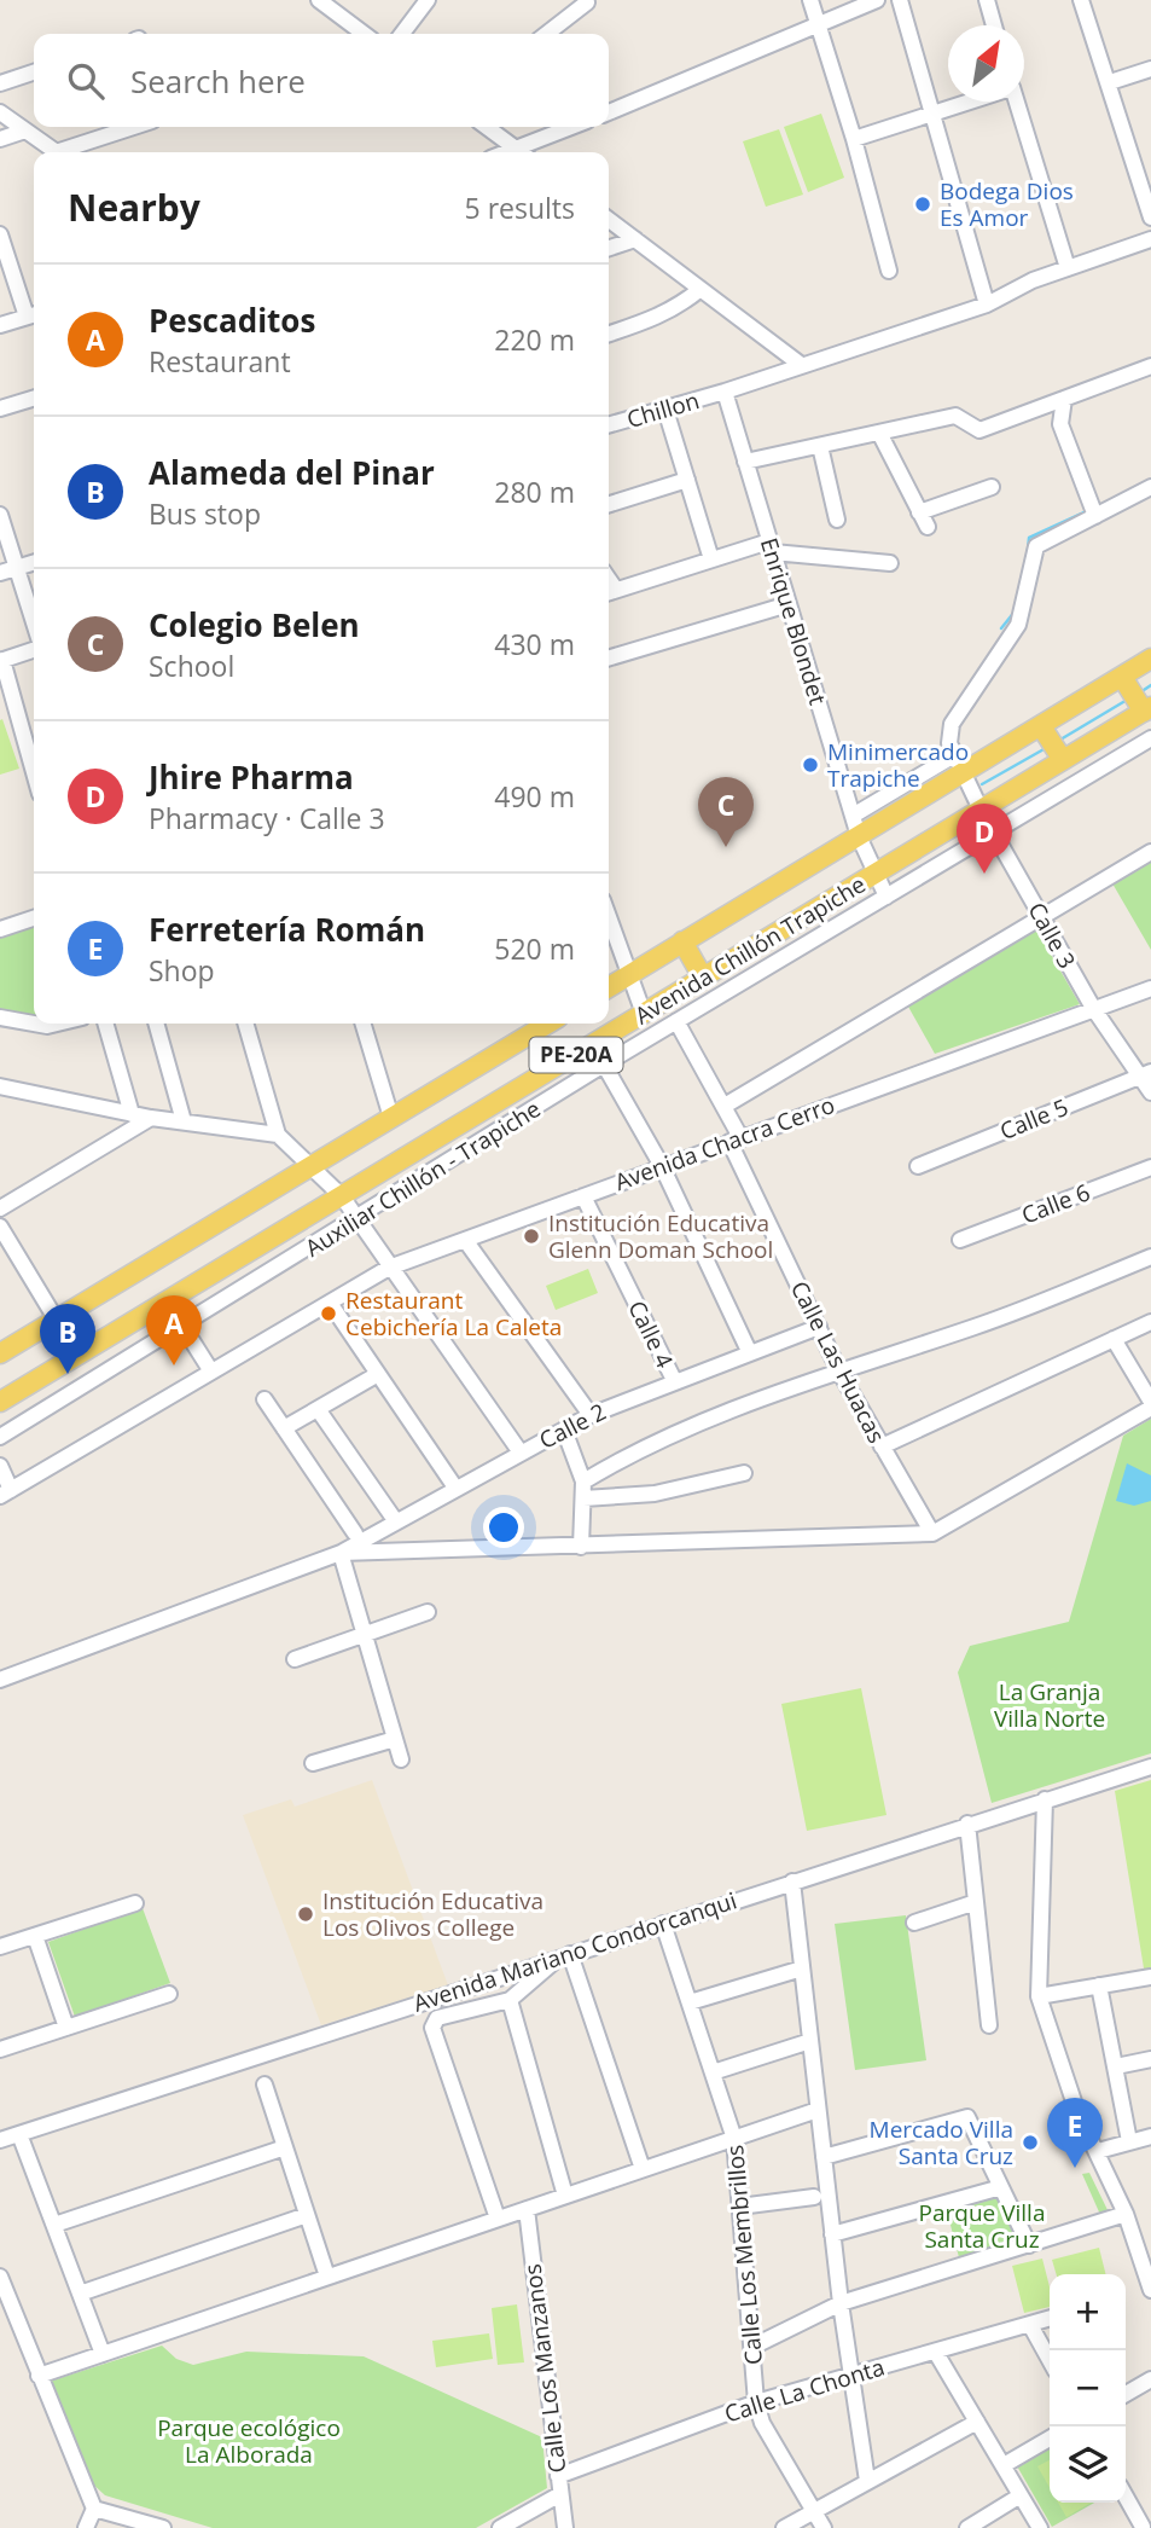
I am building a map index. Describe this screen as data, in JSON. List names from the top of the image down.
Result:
{
  "streets": {
    "main road": ["Avenida Chillón Trapiche", "PE-20A"],
    "street": [
      "Chillon",
      "Enrique Blondet",
      "Calle 3",
      "Calle 5",
      "Avenida Chacra Cerro",
      "Auxiliar Chillón - Trapiche",
      "Calle 6",
      "Calle 4",
      "Calle Las Huacas",
      "Calle 2",
      "Avenida Mariano Condorcanqui",
      "Calle Los Membrillos",
      "Calle Los Manzanos",
      "Calle La Chonta"
    ]
  },
  "crossings": [
    ["Chillon", "Enrique Blondet"],
    ["Enrique Blondet", "Avenida Chillón Trapiche"],
    ["Enrique Blondet", "Auxiliar Chillón - Trapiche"],
    ["Calle 3", "Avenida Chillón Trapiche"],
    ["Calle 3", "Calle 5"],
    ["Calle 3", "Avenida Chacra Cerro"],
    ["Calle 3", "Auxiliar Chillón - Trapiche"],
    ["Avenida Chacra Cerro", "Calle 4"],
    ["Avenida Chacra Cerro", "Calle Las Huacas"],
    ["Auxiliar Chillón - Trapiche", "Calle Las Huacas"],
    ["Calle 4", "Calle 2"],
    ["Calle Las Huacas", "Calle 2"],
    ["Avenida Mariano Condorcanqui", "Calle Los Membrillos"],
    ["Calle Los Membrillos", "Calle La Chonta"],
    ["Calle Los Manzanos", "Calle La Chonta"]
  ],
  "parks": ["La Granja Villa Norte", "Parque Villa Santa Cruz", "Parque ecológico La Alborada"],
  "places": [
    "Bodega Dios Es Amor",
    "Minimercado Trapiche",
    "Institución Educativa Glenn Doman School",
    "Restaurant Cebichería La Caleta",
    "Institución Educativa Los Olivos College",
    "Mercado Villa Santa Cruz"
  ],
  "north": "top right",
  "page": {
    "search": "Search here",
    "heading": ["Nearby", "5 results"],
    "list": [
      {
        "mark": "A",
        "name": "Pescaditos",
        "note": "Restaurant",
        "value": "220 m"
      },
      {
        "mark": "B",
        "name": "Alameda del Pinar",
        "note": "Bus stop",
        "value": "280 m"
      },
      {
        "mark": "C",
        "name": "Colegio Belen",
        "note": "School",
        "value": "430 m"
      },
      {
        "mark": "D",
        "name": "Jhire Pharma",
        "note": "Pharmacy · Calle 3",
        "value": "490 m"
      },
      {
        "mark": "E",
        "name": "Ferretería Román",
        "note": "Shop",
        "value": "520 m"
      }
    ],
    "pins": [
      "C",
      "D",
      "A",
      "B",
      "E"
    ],
    "map_buttons": ["+", "−"]
  }
}
